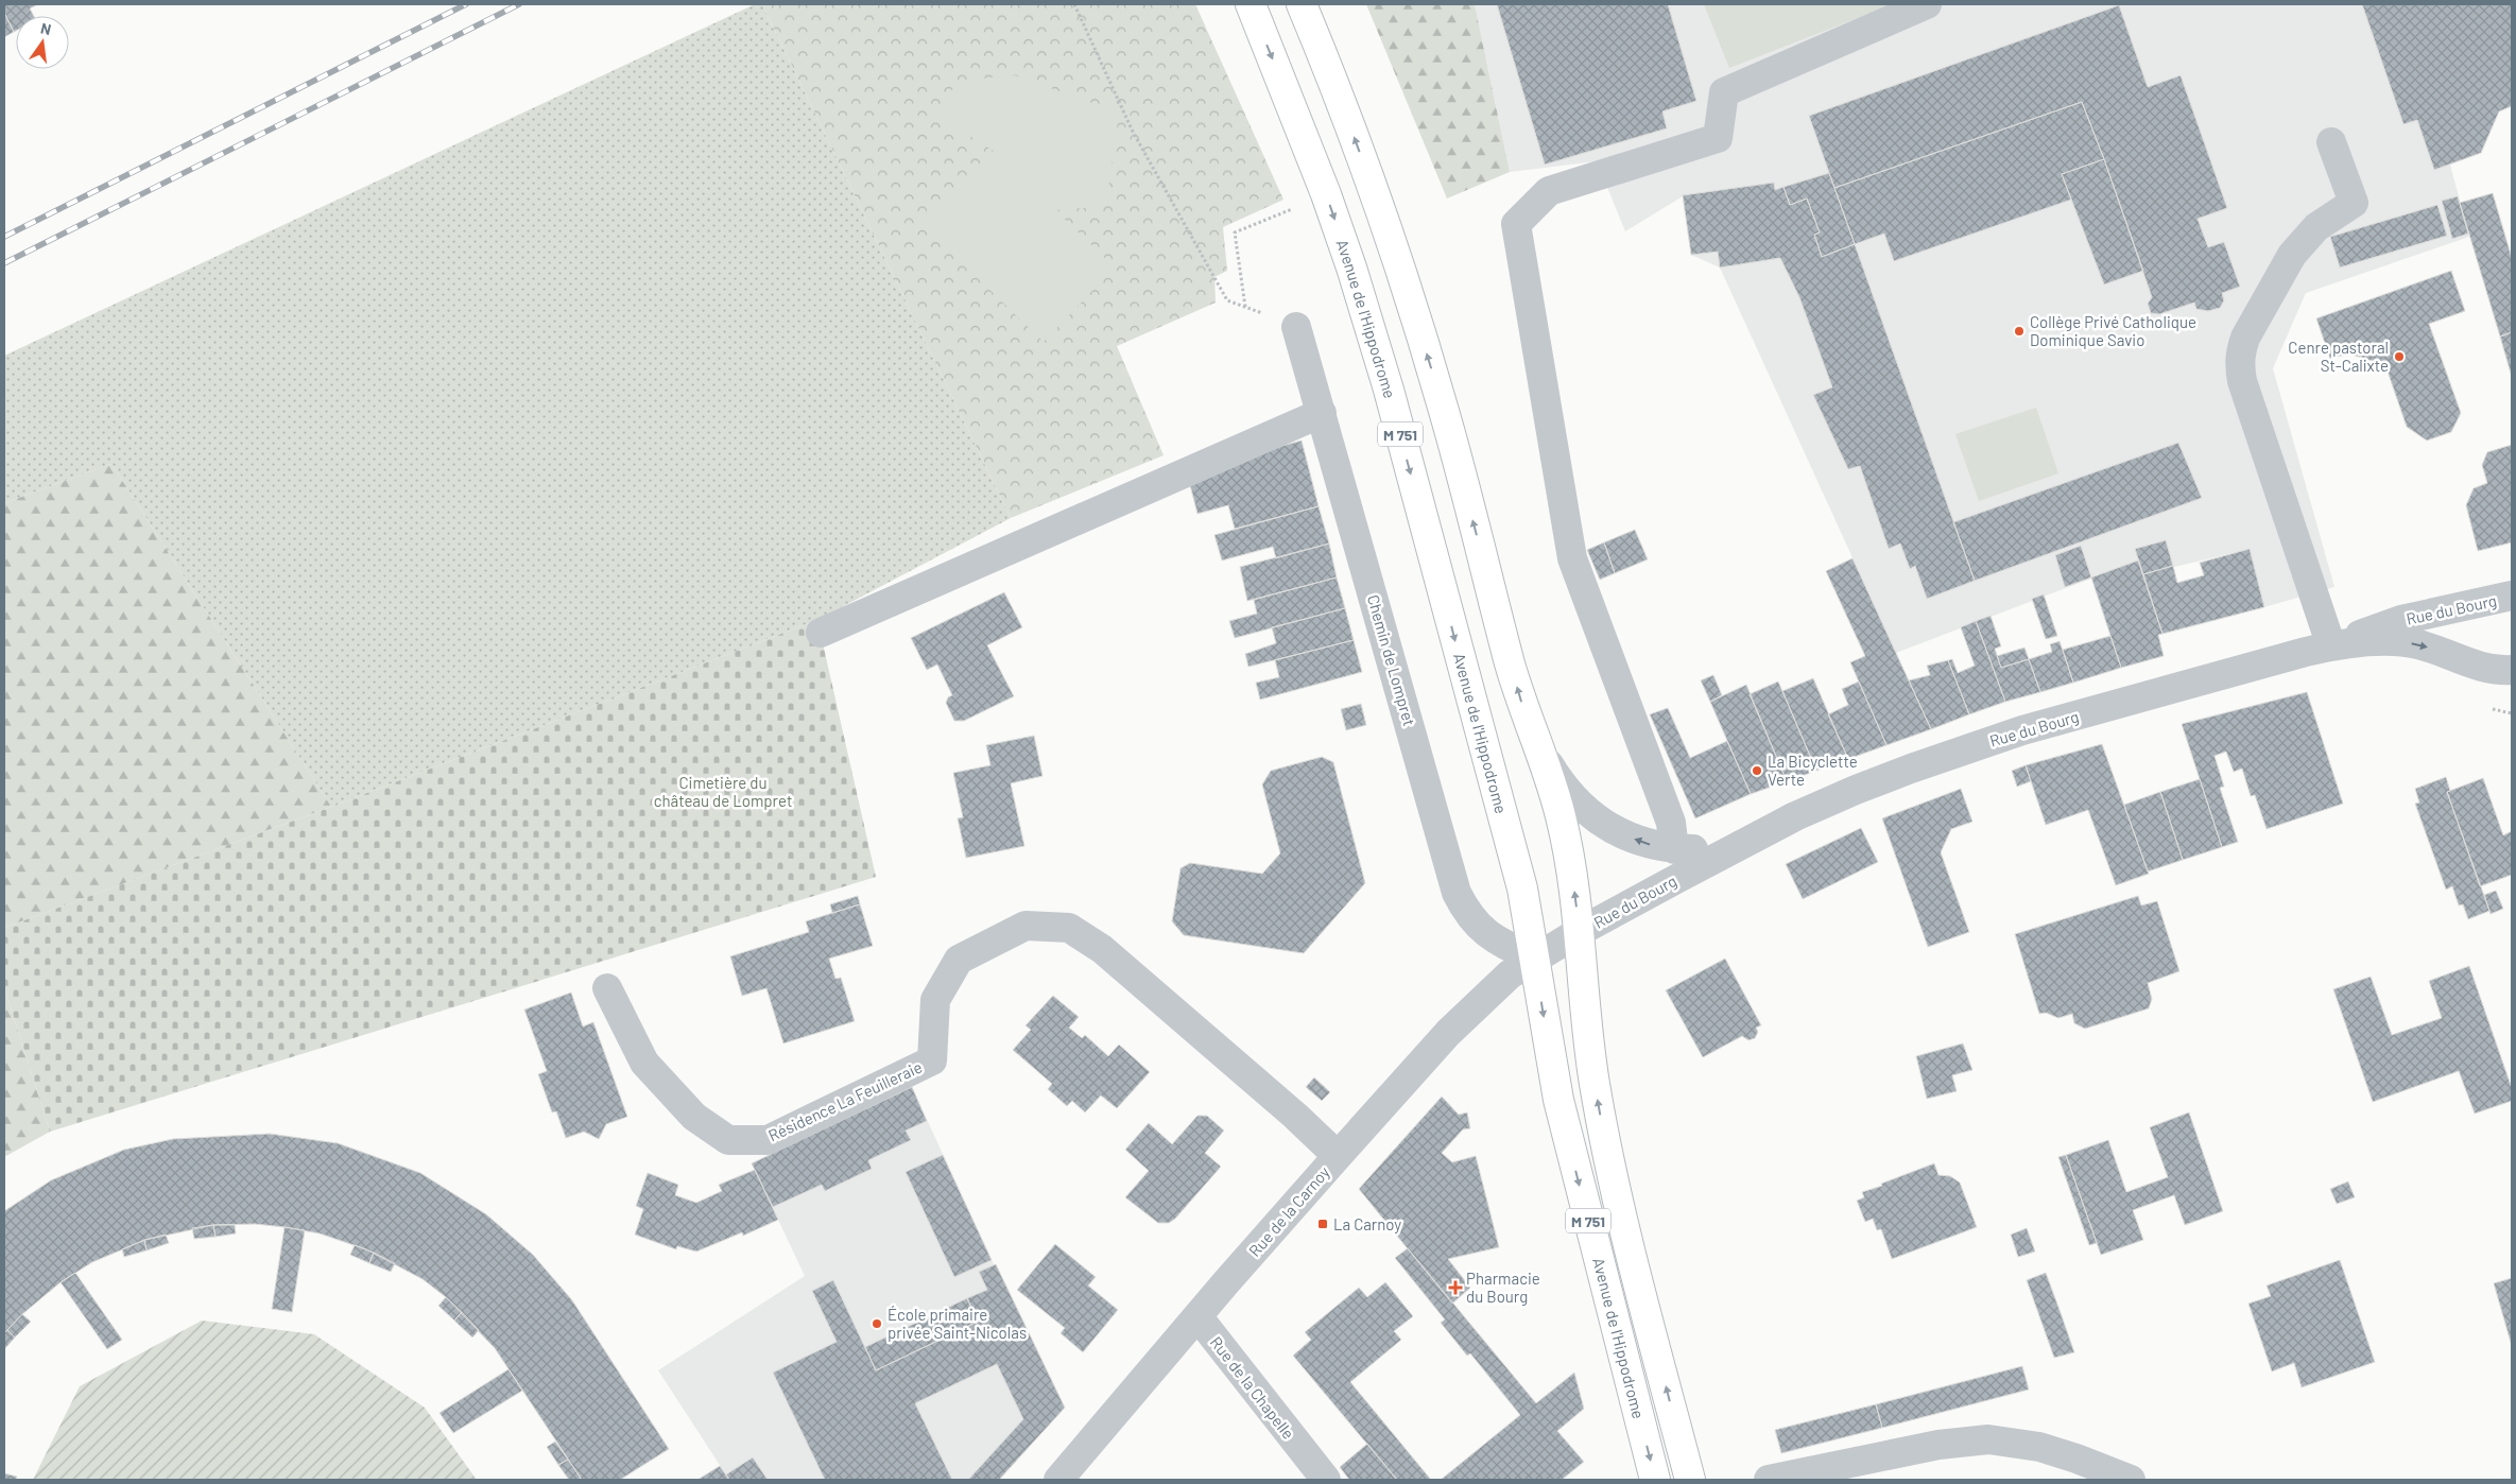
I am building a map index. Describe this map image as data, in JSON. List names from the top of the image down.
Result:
{
  "streets": {
    "main road": ["Avenue de l'Hippodrome", "M 751"],
    "street": [
      "Rue du Bourg",
      "Chemin de Lompret",
      "Résidence La Feuilleraie",
      "Rue de la Carnoy",
      "Rue de la Chapelle"
    ]
  },
  "crossings": [
    ["Avenue de l'Hippodrome", "Rue du Bourg"],
    ["Avenue de l'Hippodrome", "Chemin de Lompret"],
    ["Avenue de l'Hippodrome", "Rue de la Carnoy"],
    ["Rue du Bourg", "Chemin de Lompret"],
    ["Rue du Bourg", "Rue de la Carnoy"],
    ["Chemin de Lompret", "Rue de la Carnoy"],
    ["Résidence La Feuilleraie", "Rue de la Carnoy"],
    ["Rue de la Carnoy", "Rue de la Chapelle"]
  ],
  "parks": ["Cimetière du château de Lompret"],
  "places": {
    "other": [
      "Collège Privé Catholique Dominique Savio",
      "Cenre pastoral St-Calixte",
      "La Bicyclette Verte",
      "École primaire privée Saint-Nicolas"
    ],
    "transit": ["La Carnoy"],
    "health": ["Pharmacie du Bourg"]
  },
  "north": "top"
}
